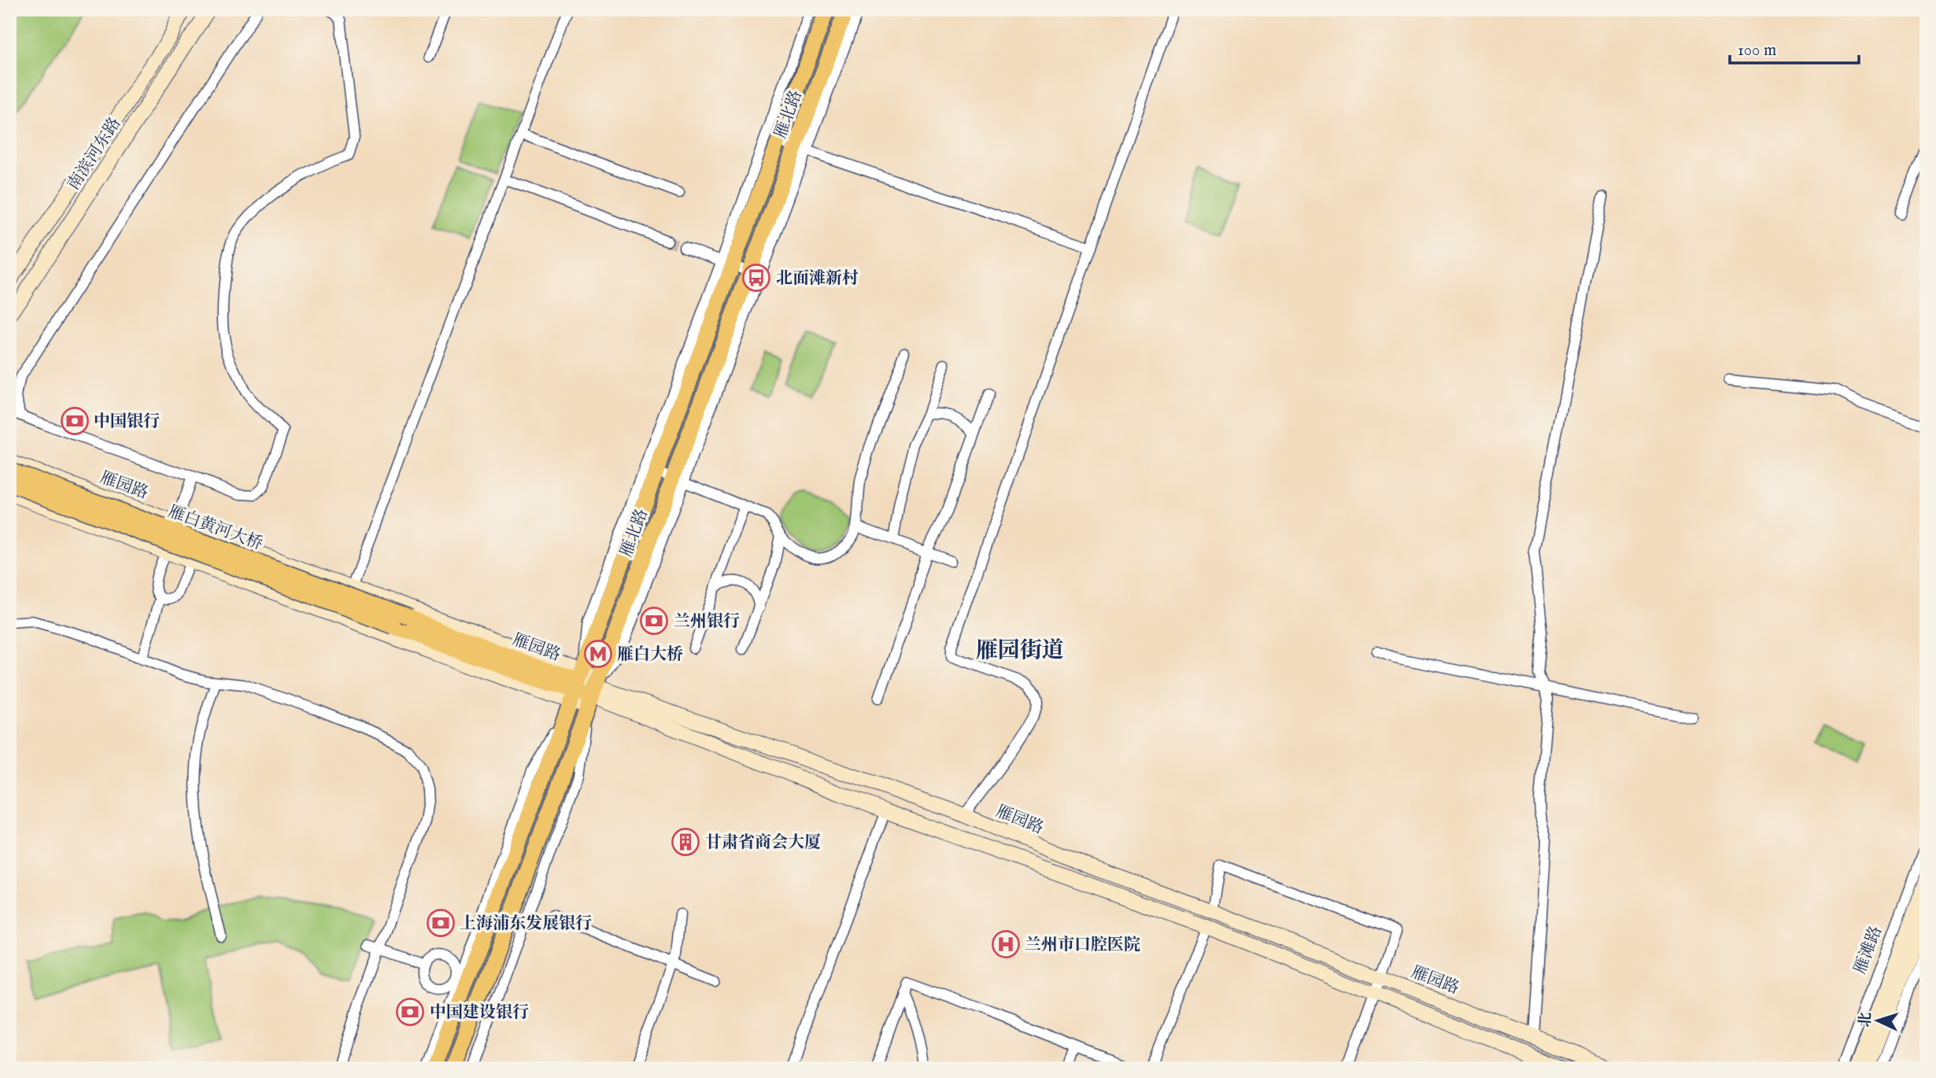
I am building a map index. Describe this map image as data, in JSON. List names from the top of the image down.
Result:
{
  "streets": {
    "main road": [
      "雁北路",
      "南滨河东路",
      "雁园路",
      "雁白黄河大桥",
      "雁滩路"
    ]
  },
  "crossings": [
    ["雁北路", "雁园路"],
    ["雁园路", "雁白黄河大桥"]
  ],
  "districts": ["雁园街道"],
  "places": {
    "bus stop": ["北面滩新村"],
    "bank": [
      "中国银行",
      "兰州银行",
      "上海浦东发展银行",
      "中国建设银行"
    ],
    "metro station": ["雁白大桥"],
    "building": ["甘肃省商会大厦"],
    "hospital": ["兰州市口腔医院"]
  },
  "scale_bar": "100 m",
  "north": "left"
}
